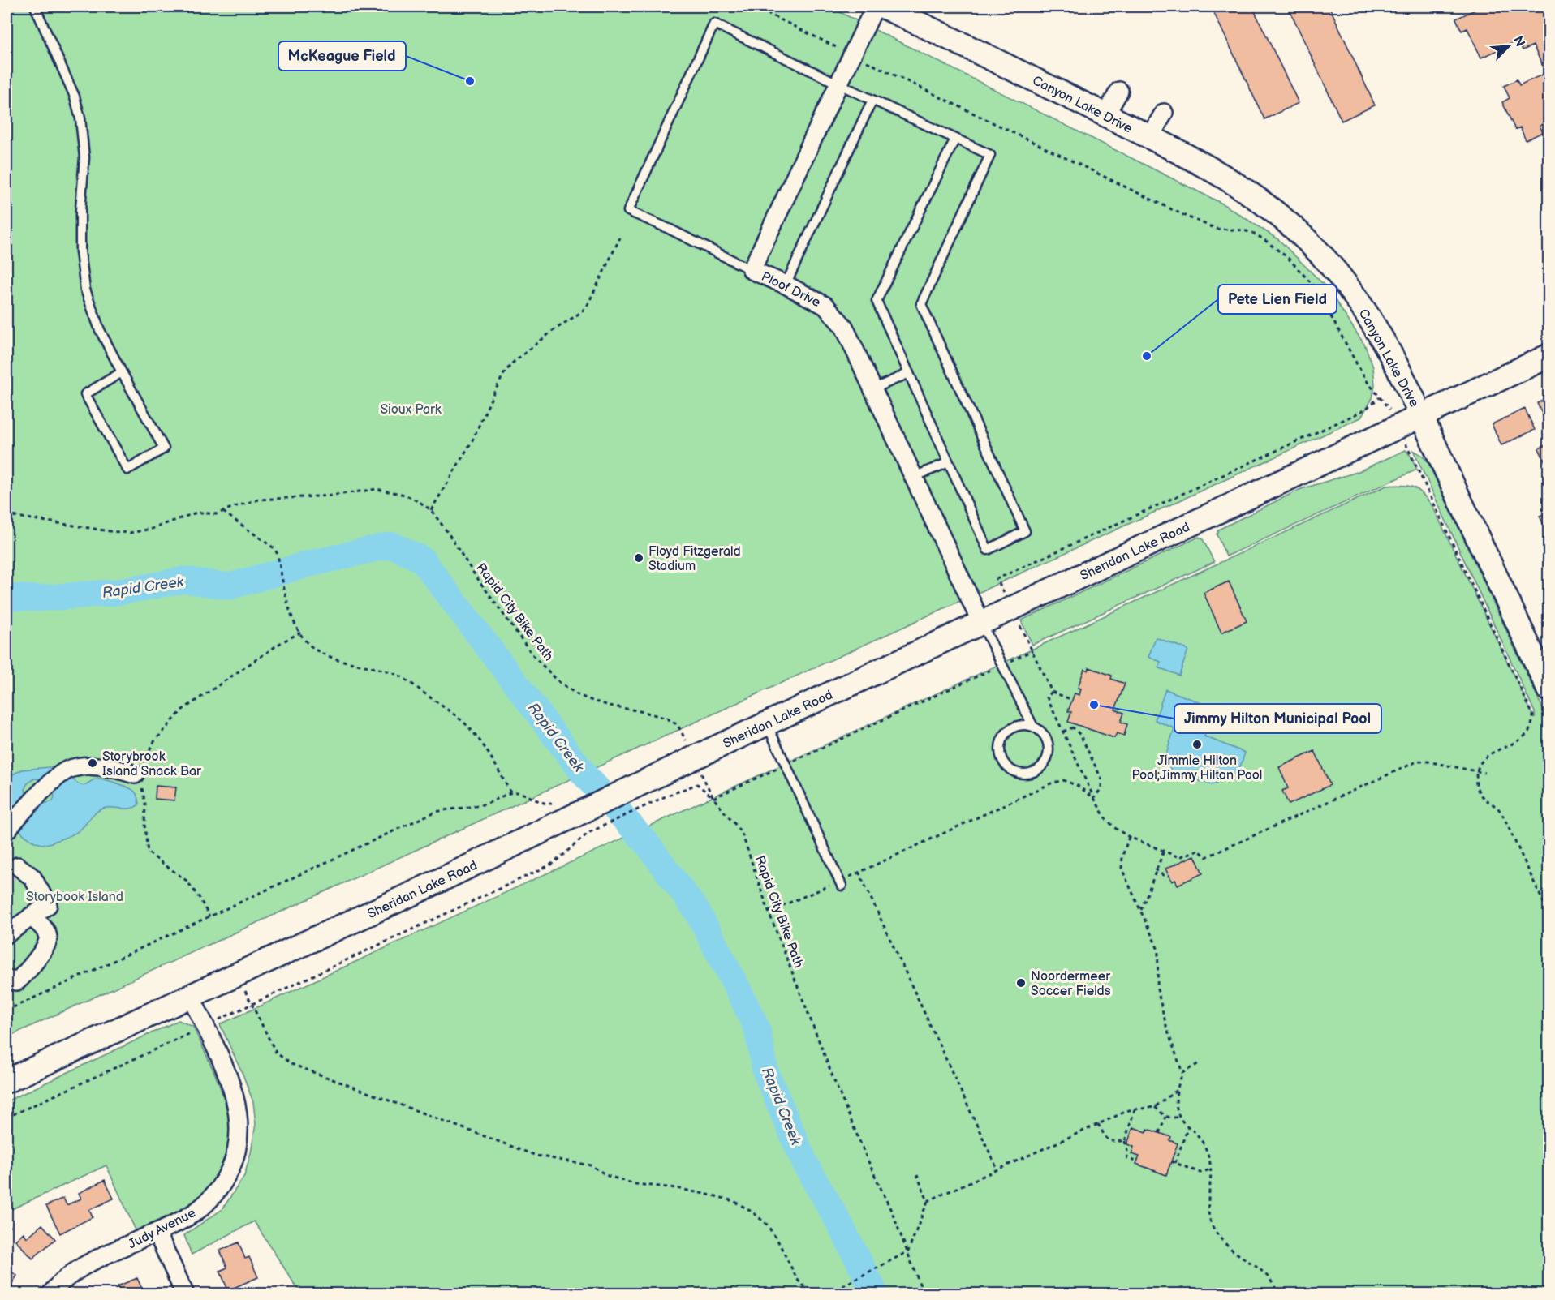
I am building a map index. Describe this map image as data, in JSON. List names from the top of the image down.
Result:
{
  "streets": {
    "street": [
      "Canyon Lake Drive",
      "Ploof Drive",
      "Sheridan Lake Road",
      "Judy Avenue"
    ],
    "path": ["Rapid City Bike Path"]
  },
  "crossings": [
    ["Canyon Lake Drive", "Sheridan Lake Road"],
    ["Ploof Drive", "Sheridan Lake Road"],
    ["Sheridan Lake Road", "Rapid City Bike Path"],
    ["Sheridan Lake Road", "Judy Avenue"]
  ],
  "water": ["Rapid Creek"],
  "parks": ["Sioux Park", "Storybook Island"],
  "places": [
    "McKeague Field",
    "Pete Lien Field",
    "Floyd Fitzgerald Stadium",
    "Jimmy Hilton Municipal Pool",
    "Jimmie Hilton Pool;Jimmy Hilton Pool",
    "Storybrook Island Snack Bar",
    "Noordermeer Soccer Fields"
  ],
  "north": "top right"
}
